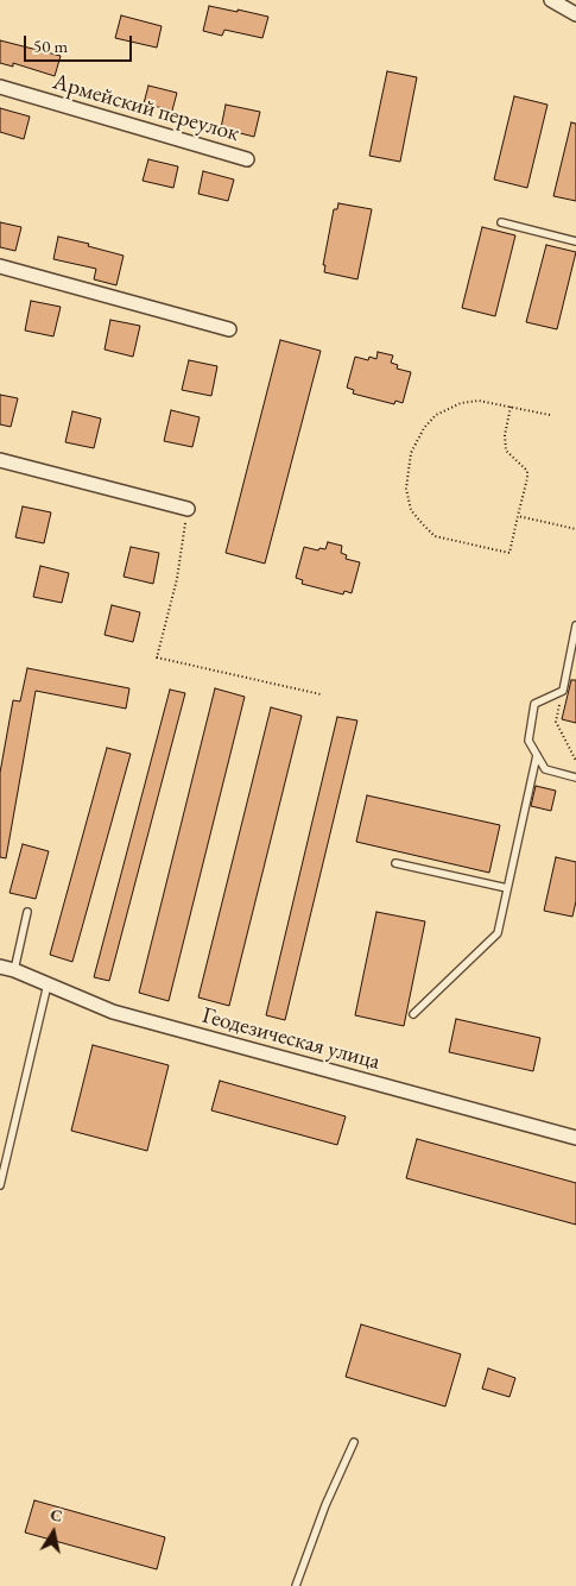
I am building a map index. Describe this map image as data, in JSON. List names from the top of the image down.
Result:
{
  "streets": {
    "street": ["Армейский переулок", "Геодезическая улица"]
  },
  "scale_bar": "50 m",
  "north": "top"
}
